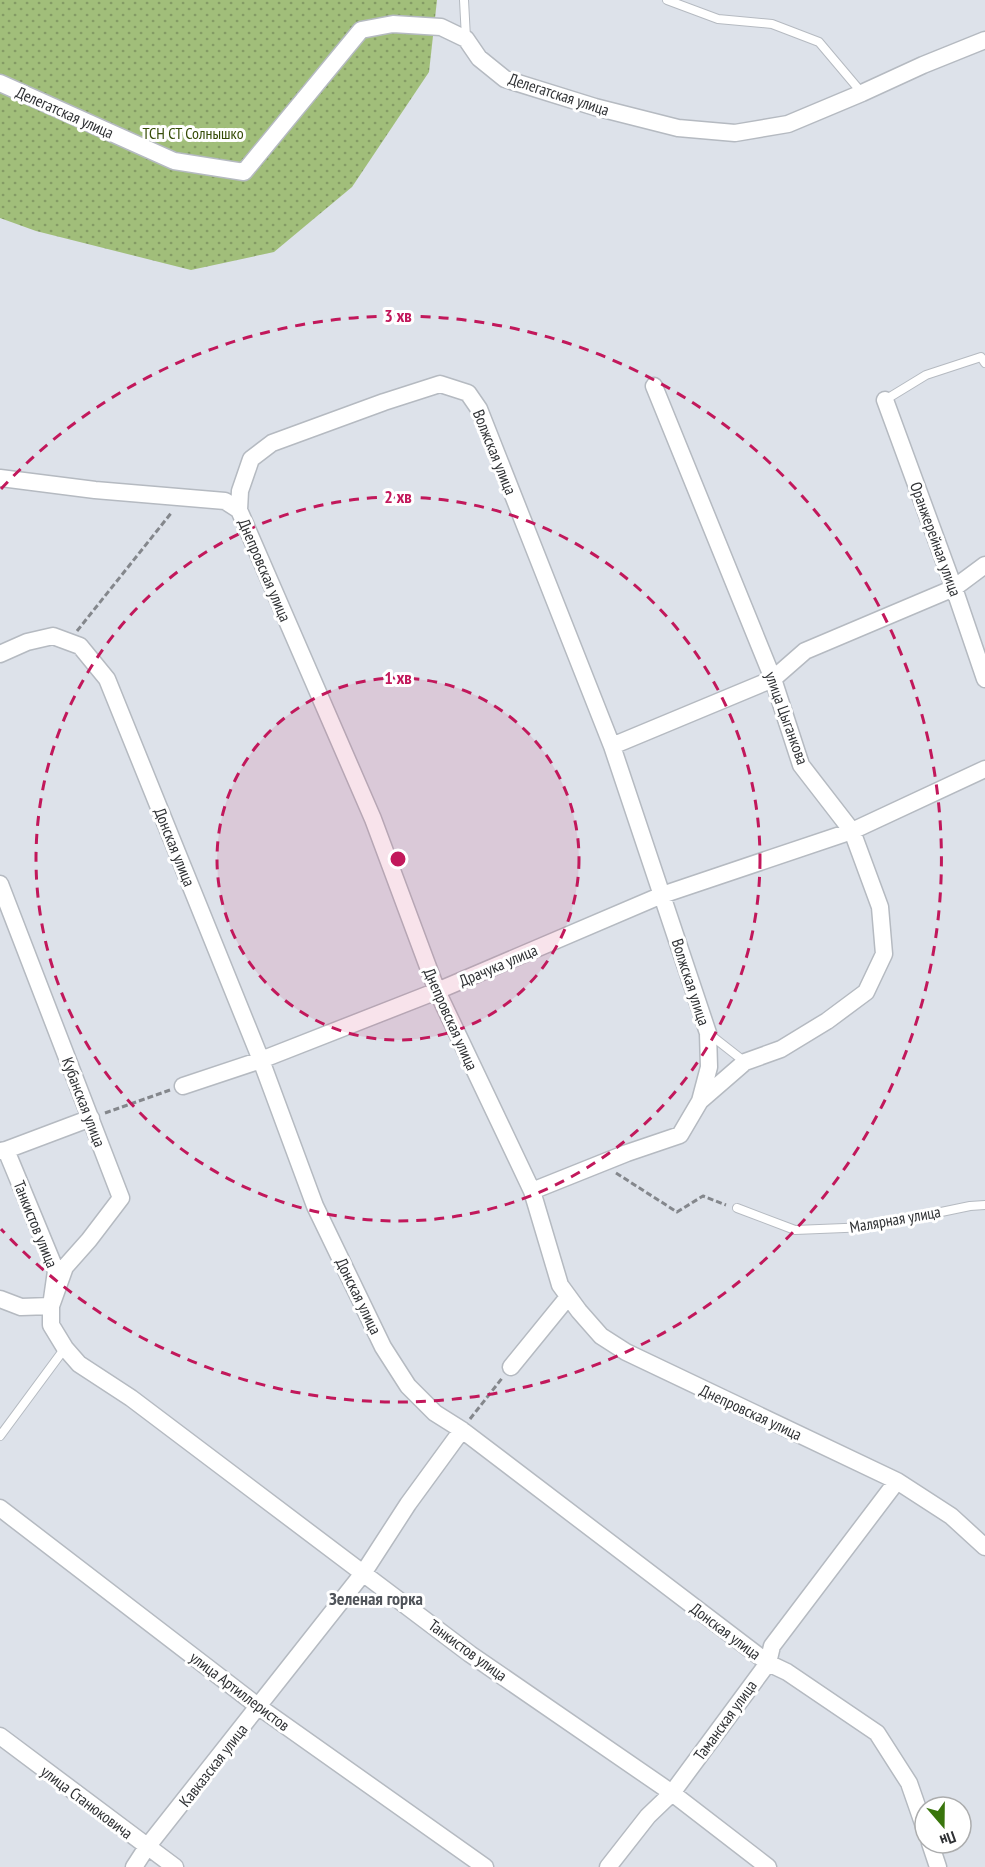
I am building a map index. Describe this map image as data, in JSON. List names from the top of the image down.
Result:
{
  "streets": {
    "street": [
      "Делегатская улица",
      "Волжская улица",
      "Оранжерейная улица",
      "Днепровская улица",
      "улица Цыганкова",
      "Донская улица",
      "Драчука улица",
      "Кубанская улица",
      "Танкистов улица",
      "улица Артиллеристов",
      "Таманская улица",
      "Кавказская улица",
      "улица Станюковича"
    ],
    "lane": ["Малярная улица"]
  },
  "crossings": [
    ["Волжская улица", "Днепровская улица"],
    ["Волжская улица", "улица Цыганкова"],
    ["Волжская улица", "Драчука улица"],
    ["Днепровская улица", "Драчука улица"],
    ["Днепровская улица", "Таманская улица"],
    ["улица Цыганкова", "Драчука улица"],
    ["Донская улица", "Драчука улица"],
    ["Донская улица", "Таманская улица"],
    ["Донская улица", "Кавказская улица"],
    ["Кубанская улица", "Танкистов улица"],
    ["Танкистов улица", "Таманская улица"],
    ["Танкистов улица", "Кавказская улица"],
    ["улица Артиллеристов", "Кавказская улица"],
    ["Кавказская улица", "улица Станюковича"]
  ],
  "districts": ["Зеленая горка"],
  "parks": ["ТСН СТ Солнышко"],
  "north": "bottom",
  "rings": ["3 хв", "2 хв", "1 хв"]
}
